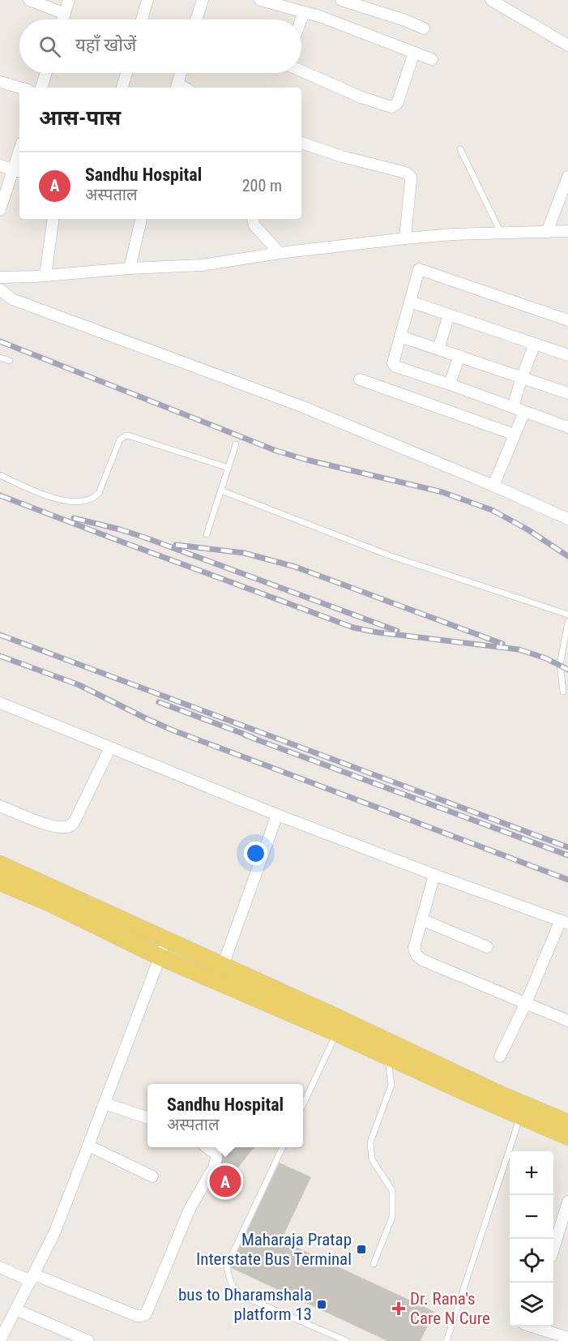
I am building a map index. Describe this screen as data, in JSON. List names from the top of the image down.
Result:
{
  "places": {
    "transit": ["Maharaja Pratap Interstate Bus Terminal", "bus to Dharamshala platform 13"],
    "health": ["Dr. Rana's Care N Cure"]
  },
  "page": {
    "search": "यहाँ खोजें",
    "heading": "आस-पास",
    "list": [
      {
        "mark": "A",
        "name": "Sandhu Hospital",
        "note": "अस्पताल",
        "value": "200 m"
      }
    ],
    "popup": ["Sandhu Hospital", "अस्पताल"],
    "map_buttons": ["+", "−"],
    "pins": "A"
  }
}
